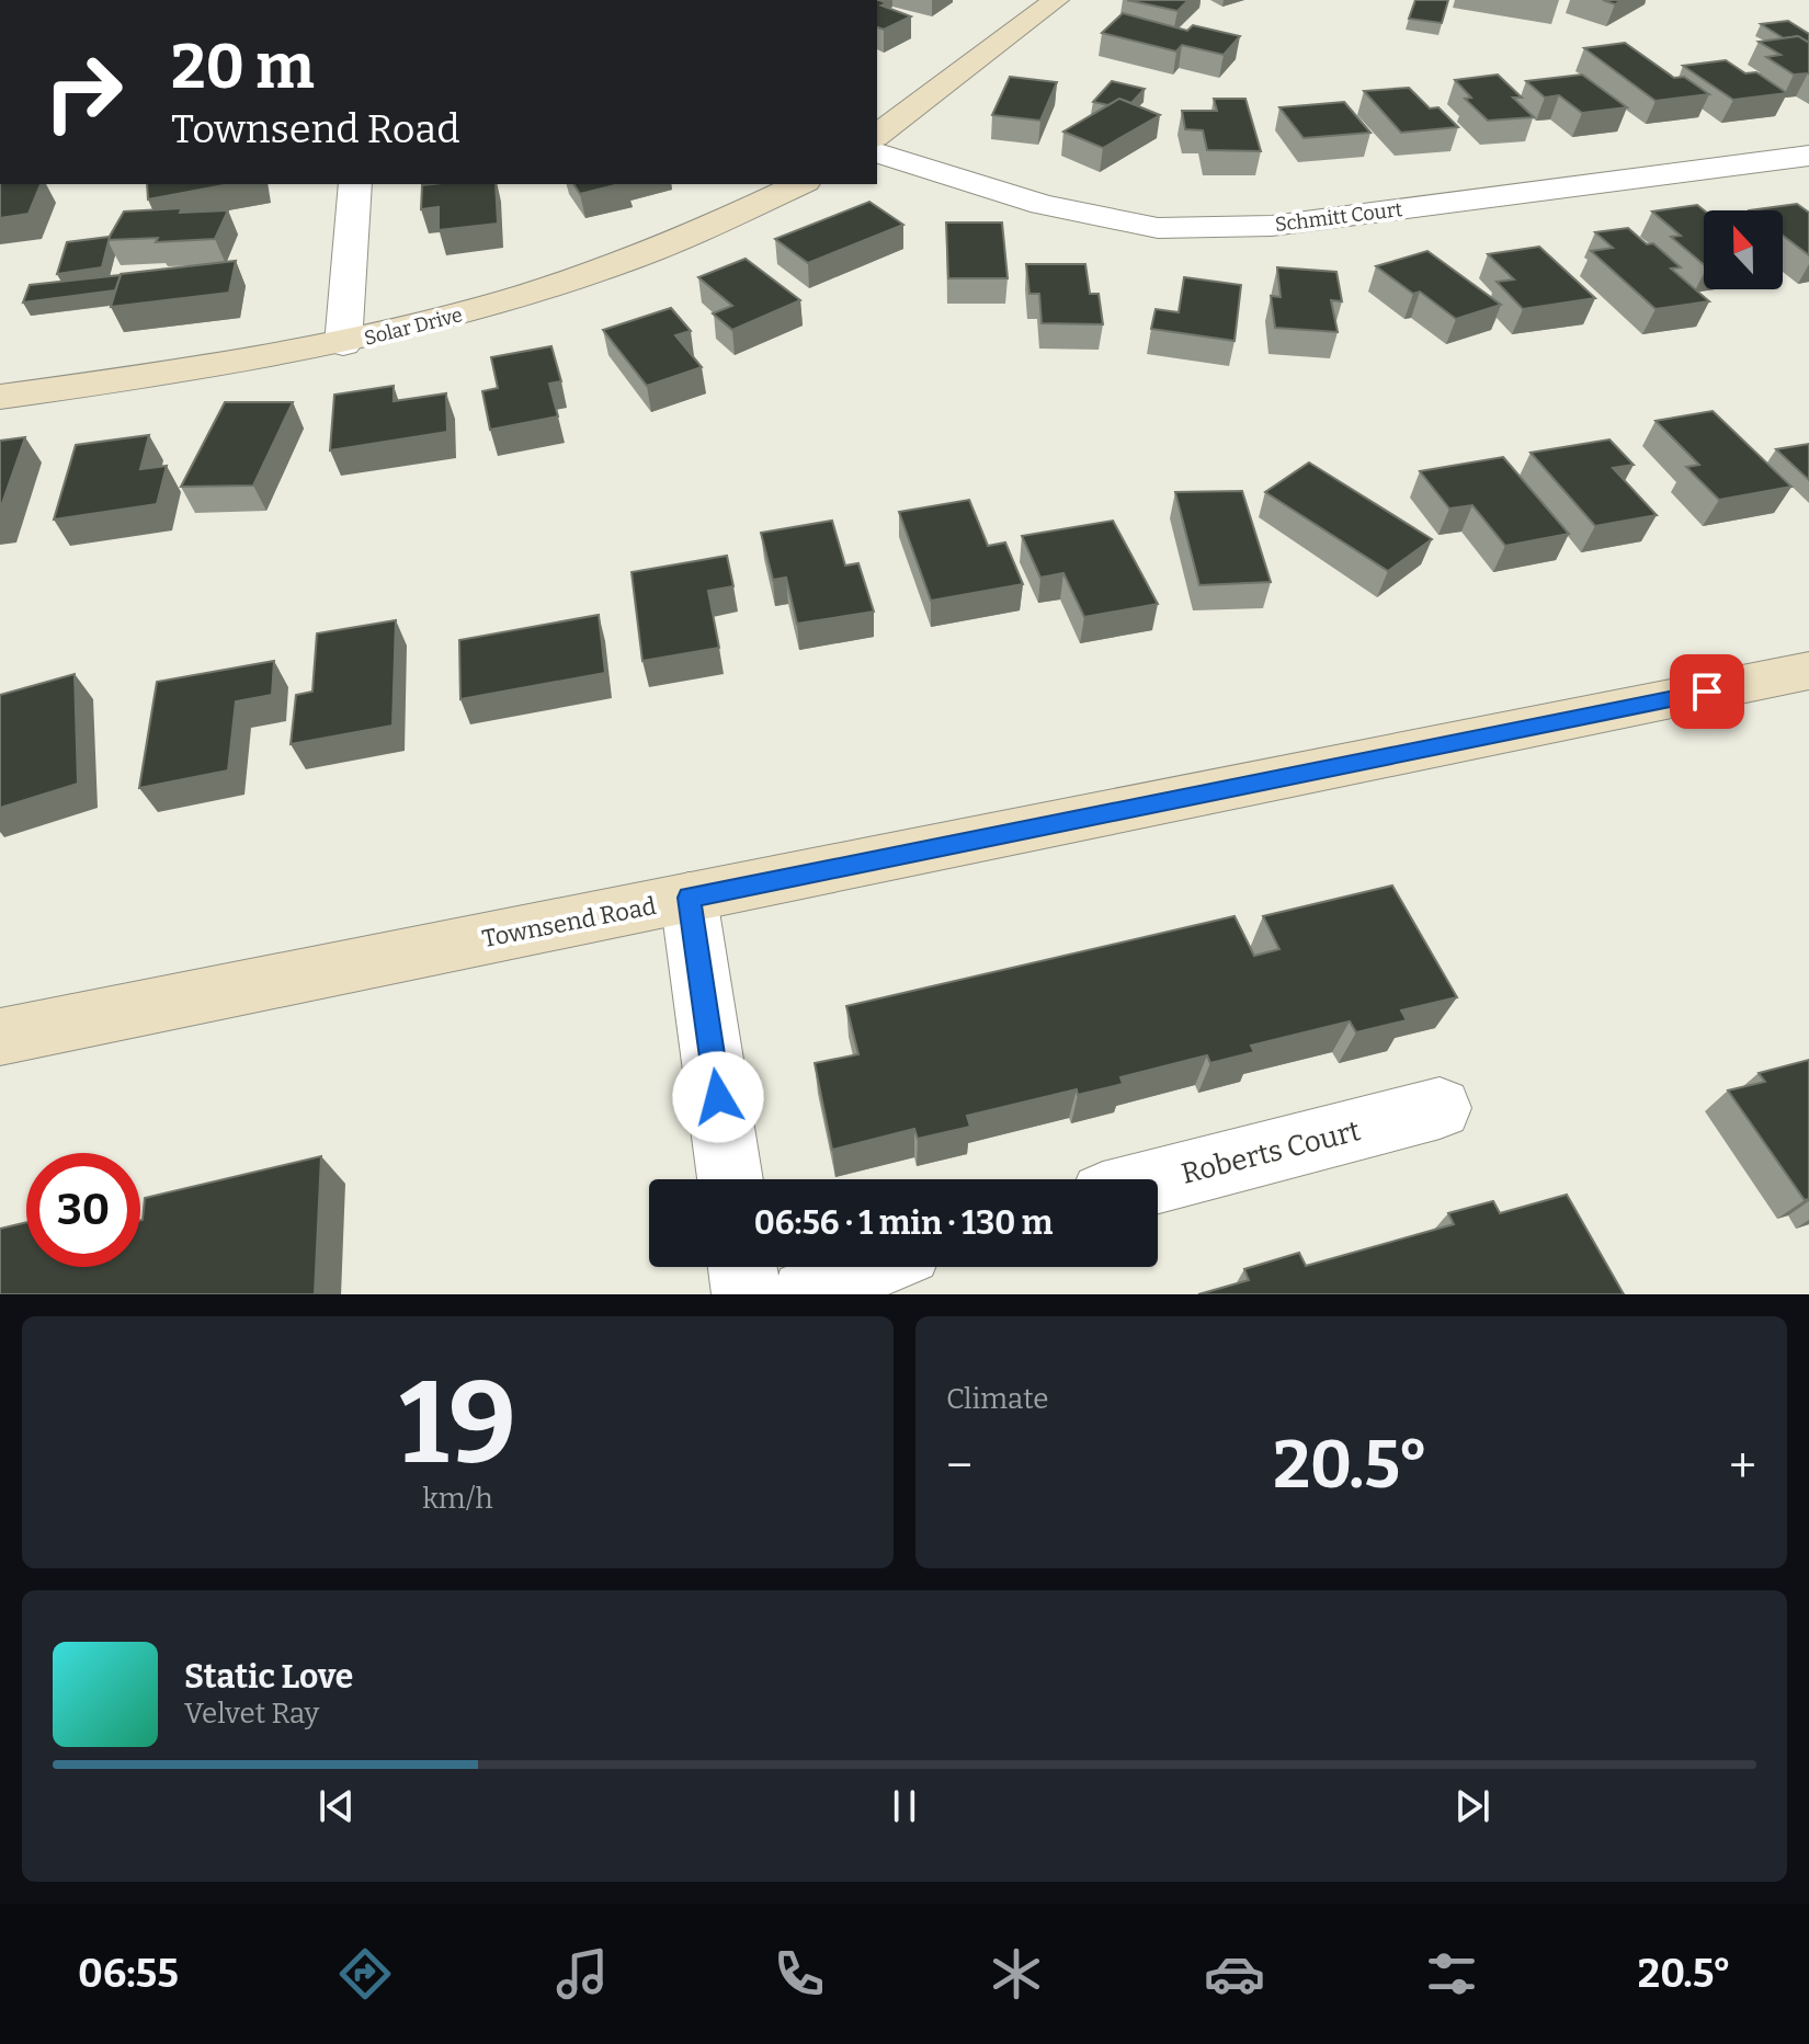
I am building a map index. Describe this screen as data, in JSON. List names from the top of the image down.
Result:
{
  "streets": {
    "street": [
      "Schmitt Court",
      "Solar Drive",
      "Townsend Road",
      "Roberts Court"
    ]
  },
  "north": "top",
  "page": {
    "turn": ["20 m", "Townsend Road"],
    "limit": "30",
    "trip": "06:56 · 1 min · 130 m",
    "tile": [
      ["19", "km/h"],
      "Climate"
    ],
    "heat": ["−", "20.5°", "+"],
    "song": ["Static Love", "Velvet Ray"],
    "tabs": ["06:55", "20.5°"]
  }
}
